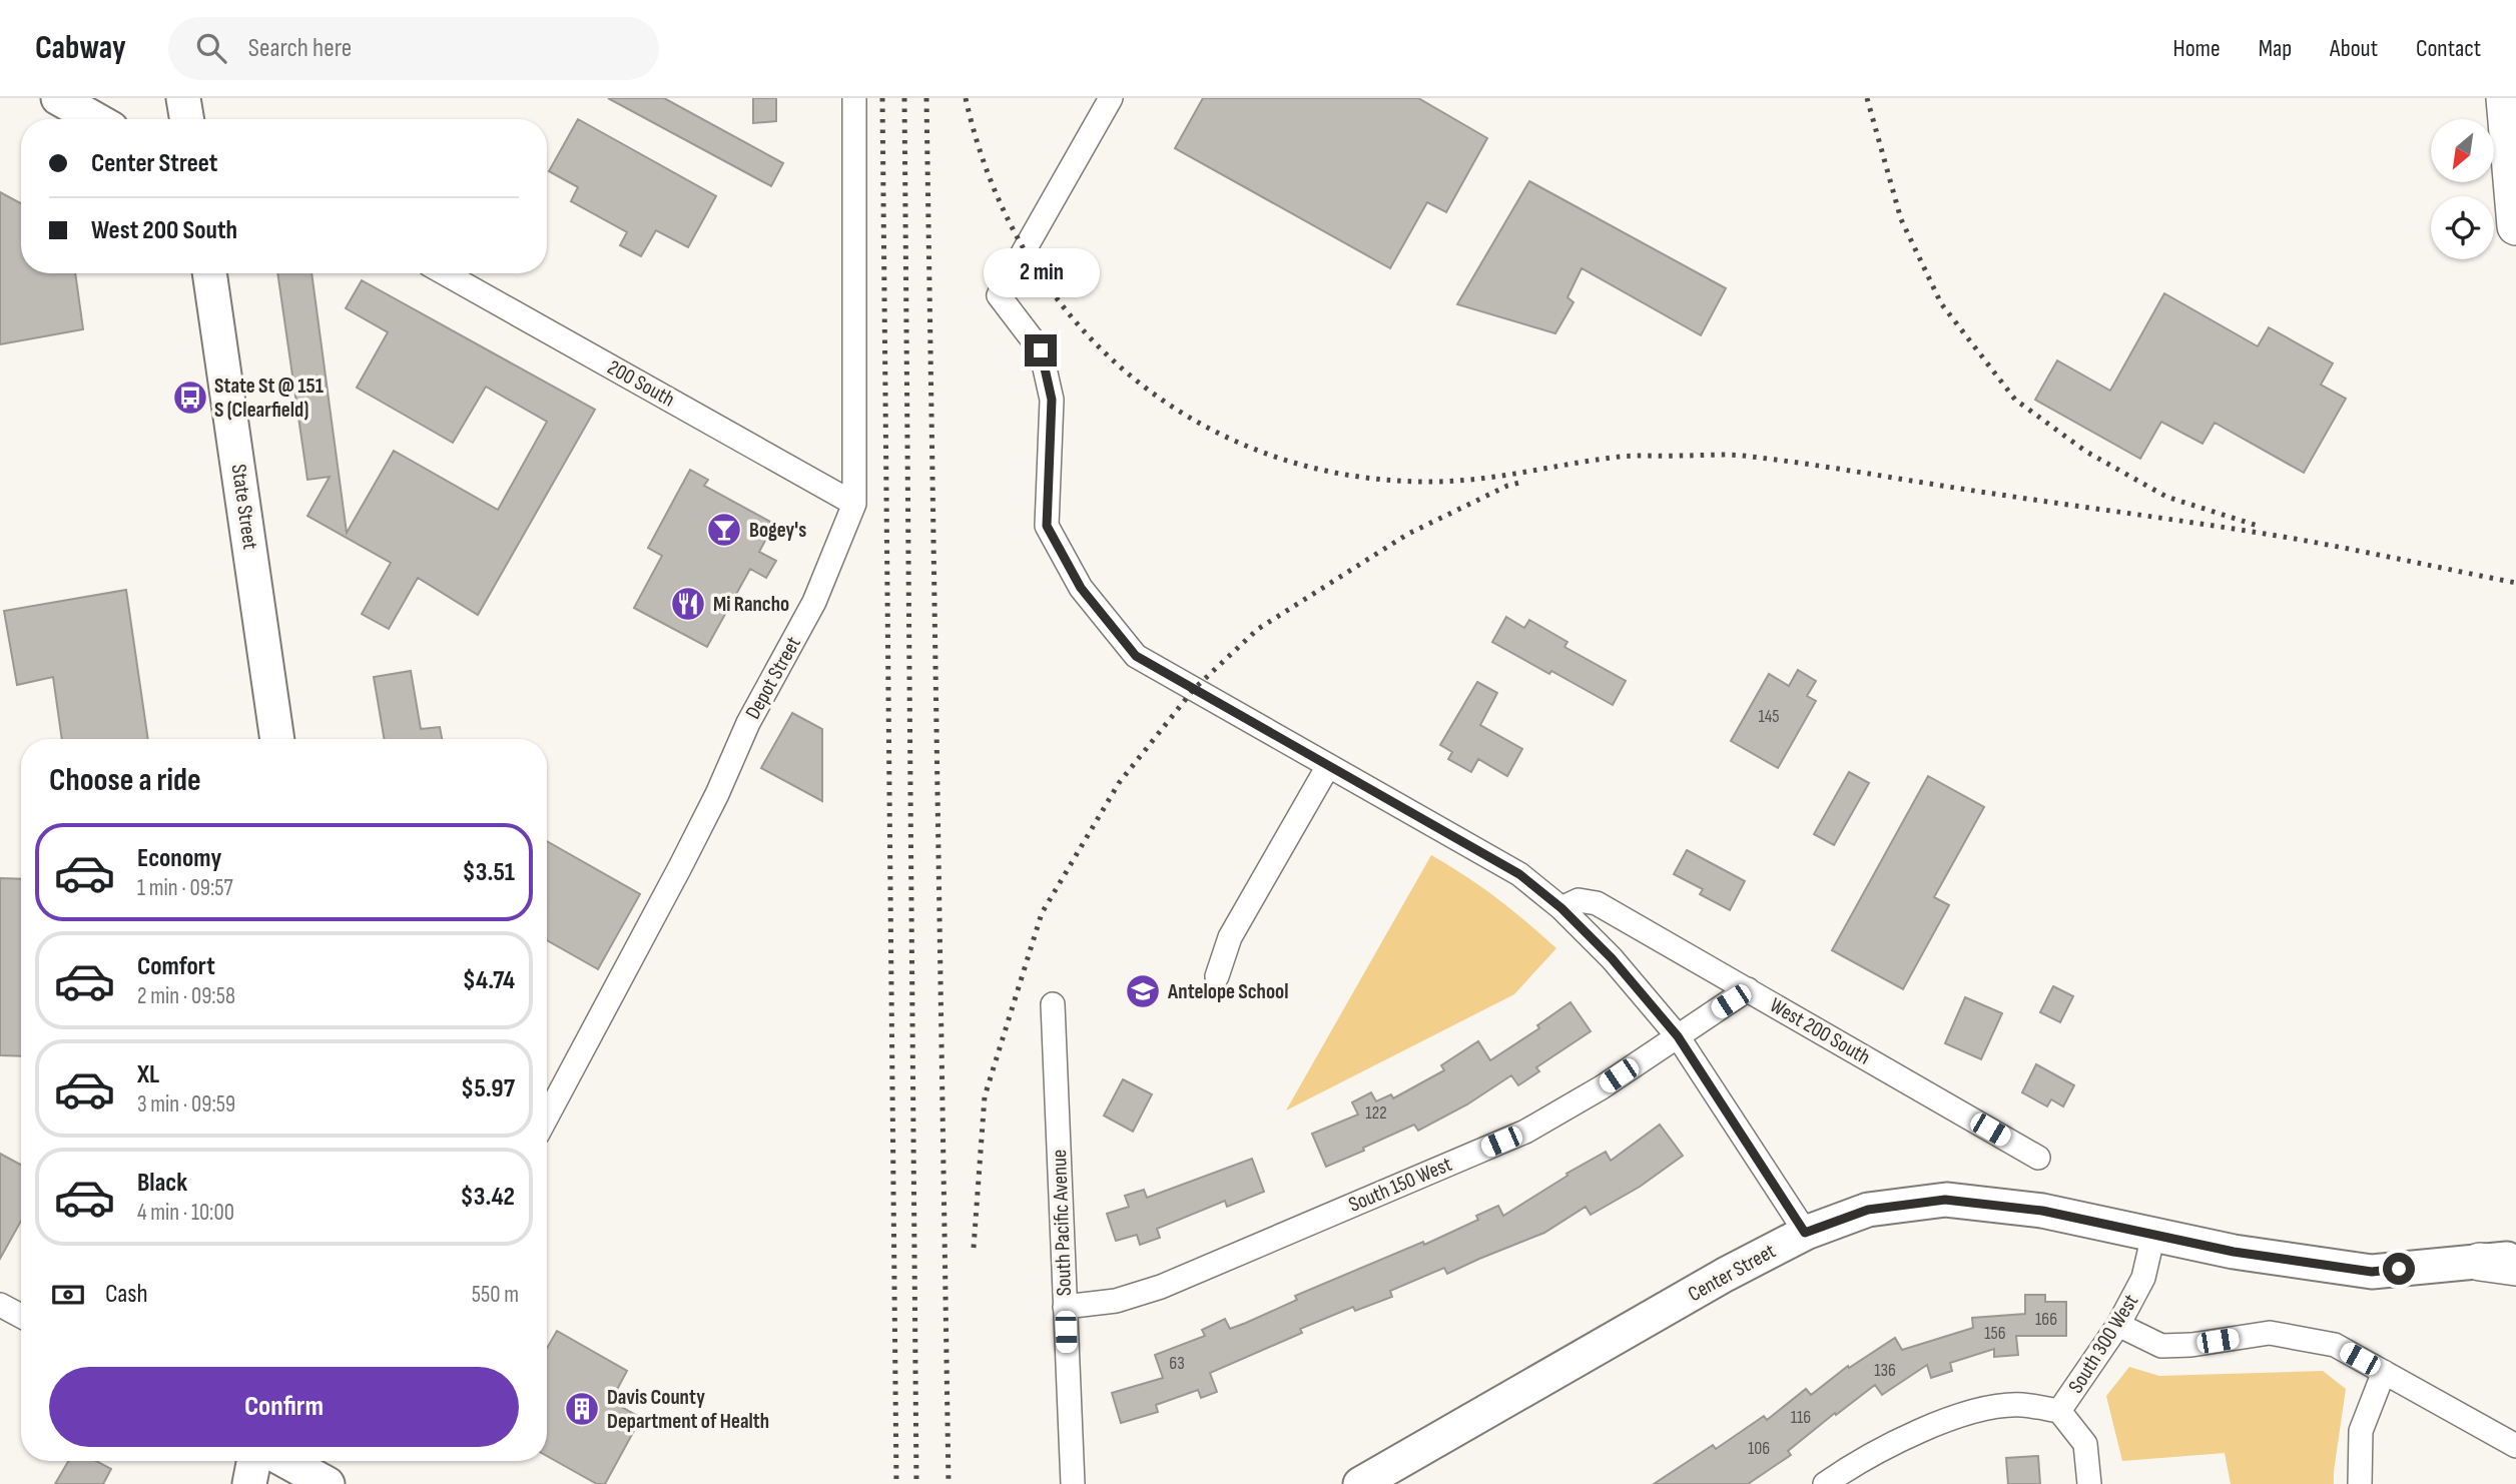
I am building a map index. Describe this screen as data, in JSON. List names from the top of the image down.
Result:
{
  "streets": {
    "street": [
      "200 South",
      "State Street",
      "Depot Street",
      "West 200 South",
      "South 150 West",
      "South Pacific Avenue",
      "Center Street",
      "South 300 West"
    ]
  },
  "crossings": [
    ["200 South", "Depot Street"],
    ["West 200 South", "South 150 West"],
    ["South 150 West", "South Pacific Avenue"],
    ["Center Street", "South 300 West"]
  ],
  "places": {
    "bus stop": ["State St @ 151 S (Clearfield)"],
    "bar": ["Bogey's"],
    "restaurant": ["Mi Rancho"],
    "school or university": ["Antelope School"],
    "building": ["Davis County Department of Health"]
  },
  "house_numbers": [
    "145",
    "122",
    "166",
    "156",
    "63",
    "136",
    "116",
    "106"
  ],
  "north": "bottom left",
  "page": {
    "header": "Cabway",
    "search": "Search here",
    "nav": [
      "Home",
      "Map",
      "About",
      "Contact"
    ],
    "banner": ["Center Street", "West 200 South"],
    "bubble": "2 min",
    "heading": "Choose a ride",
    "list": [
      {
        "name": "Economy",
        "note": "1 min · 09:57",
        "value": "$3.51"
      },
      {
        "name": "Comfort",
        "note": "2 min · 09:58",
        "value": "$4.74"
      },
      {
        "name": "XL",
        "note": "3 min · 09:59",
        "value": "$5.97"
      },
      {
        "name": "Black",
        "note": "4 min · 10:00",
        "value": "$3.42"
      }
    ],
    "pay": ["Cash", "550 m"],
    "buttons": "Confirm"
  }
}
